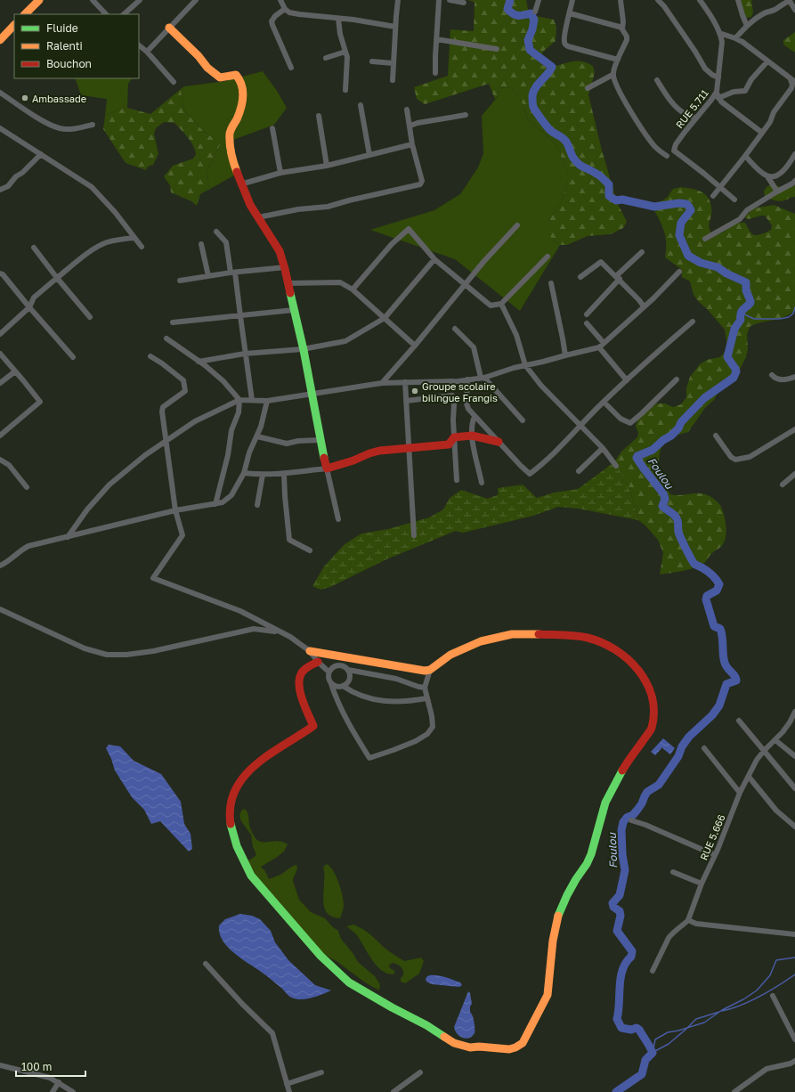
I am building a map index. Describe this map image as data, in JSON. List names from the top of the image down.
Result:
{
  "streets": {
    "street": ["RUE 5.711", "RUE 5.666"]
  },
  "water": ["Foulou"],
  "places": ["Ambassade", "Groupe scolaire bilingue Frangis"],
  "legend": ["Fluide", "Ralenti", "Bouchon"],
  "scale_bar": "100 m"
}
